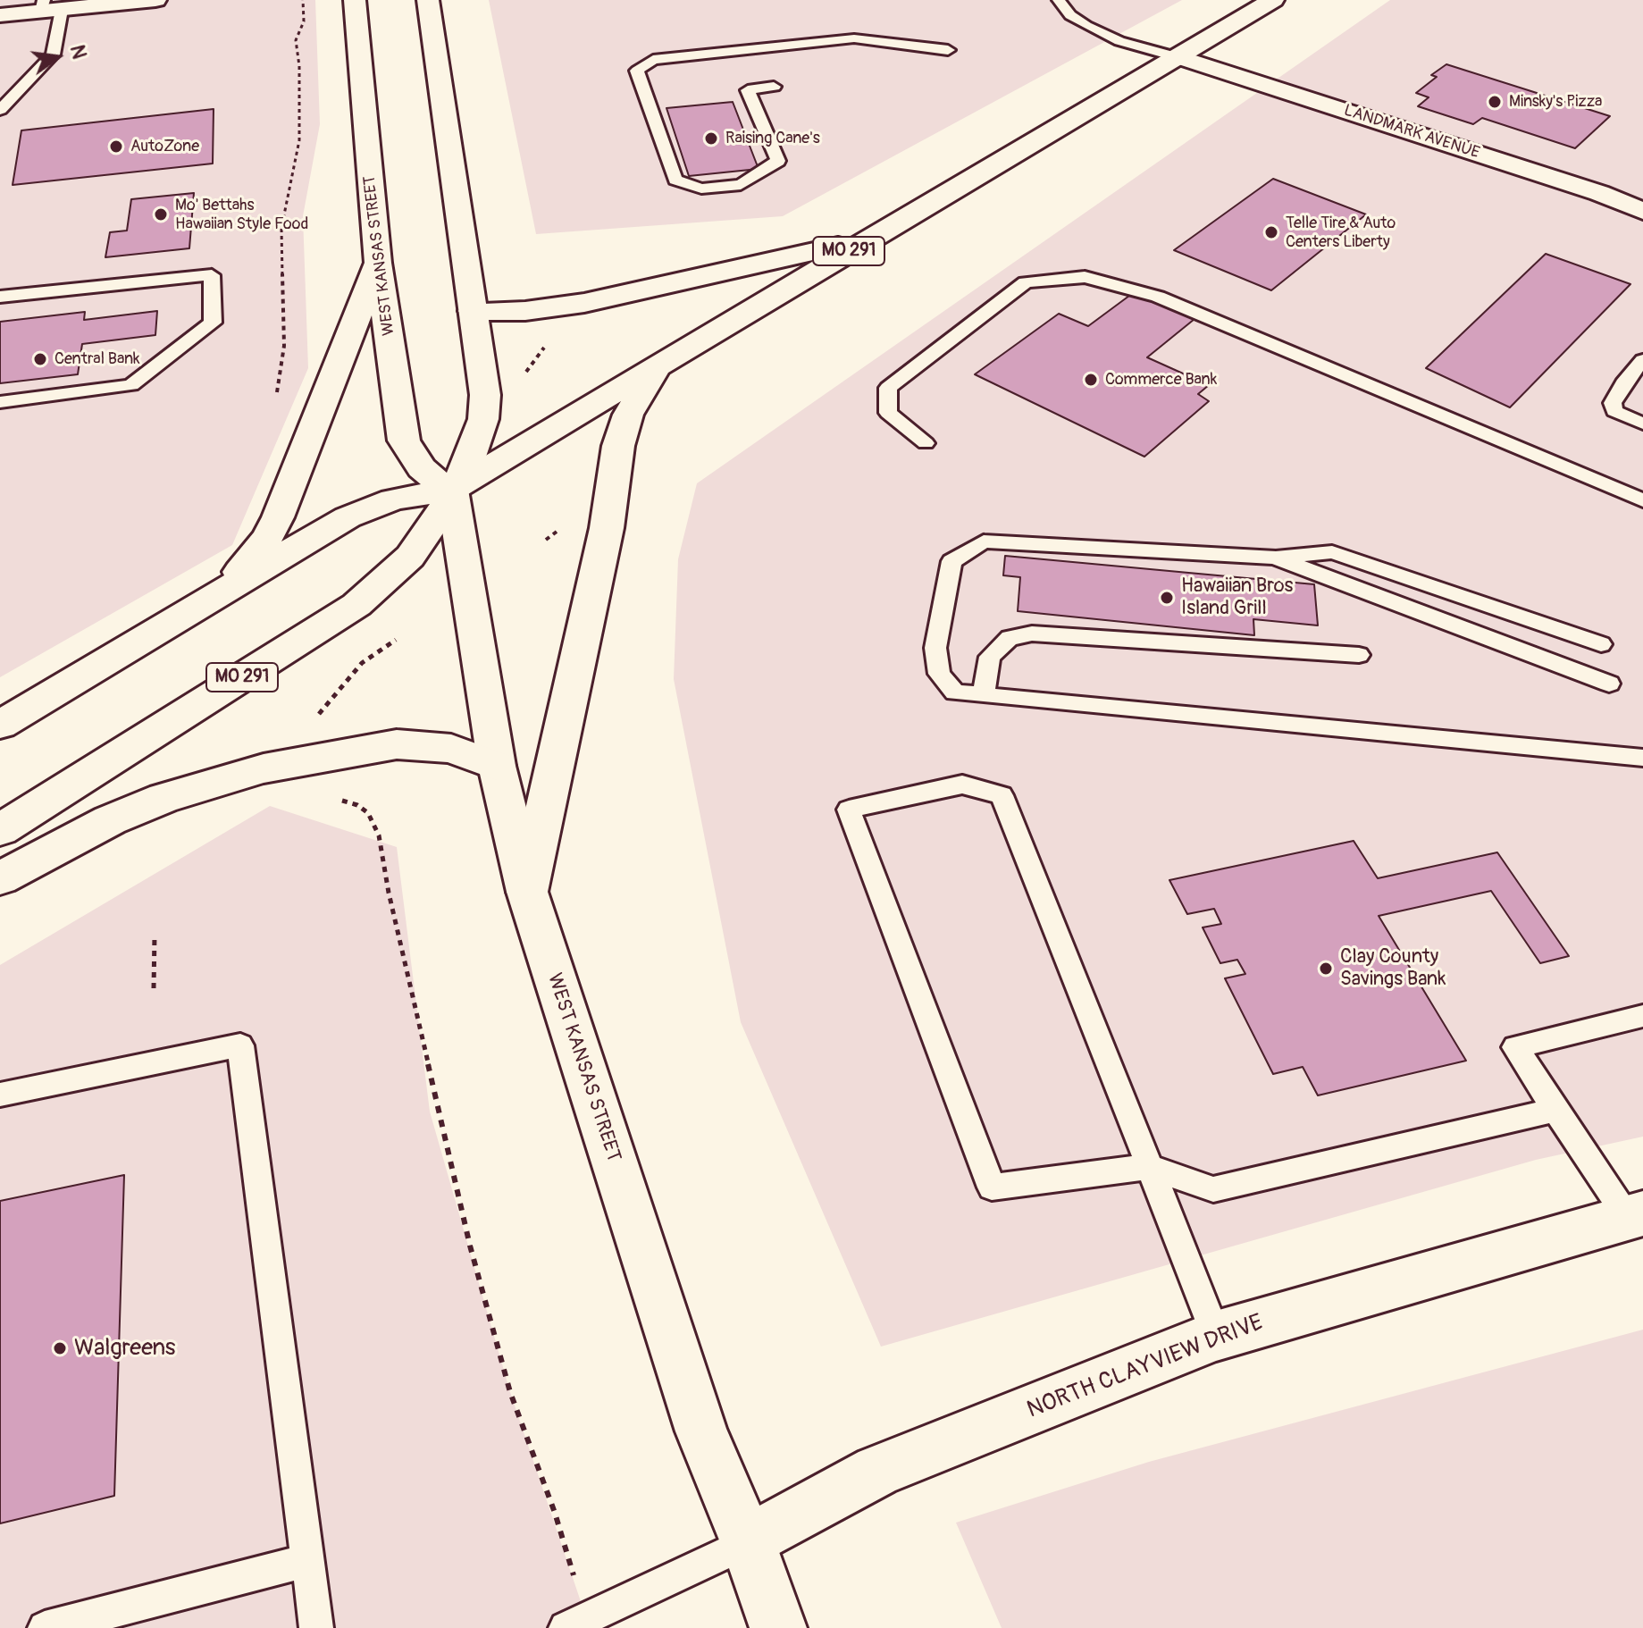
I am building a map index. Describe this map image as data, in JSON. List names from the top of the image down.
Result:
{
  "streets": {
    "main road": [
      "LANDMARK AVENUE",
      "MO 291",
      "WEST KANSAS STREET",
      "NORTH CLAYVIEW DRIVE"
    ]
  },
  "crossings": [
    ["LANDMARK AVENUE", "MO 291"],
    ["MO 291", "WEST KANSAS STREET"],
    ["WEST KANSAS STREET", "NORTH CLAYVIEW DRIVE"]
  ],
  "places": [
    "Minsky's Pizza",
    "Raising Cane's",
    "AutoZone",
    "Mo' Bettahs Hawaiian Style Food",
    "Telle Tire & Auto Centers Liberty",
    "Central Bank",
    "Commerce Bank",
    "Hawaiian Bros Island Grill",
    "Clay County Savings Bank",
    "Walgreens"
  ],
  "north": "right"
}
